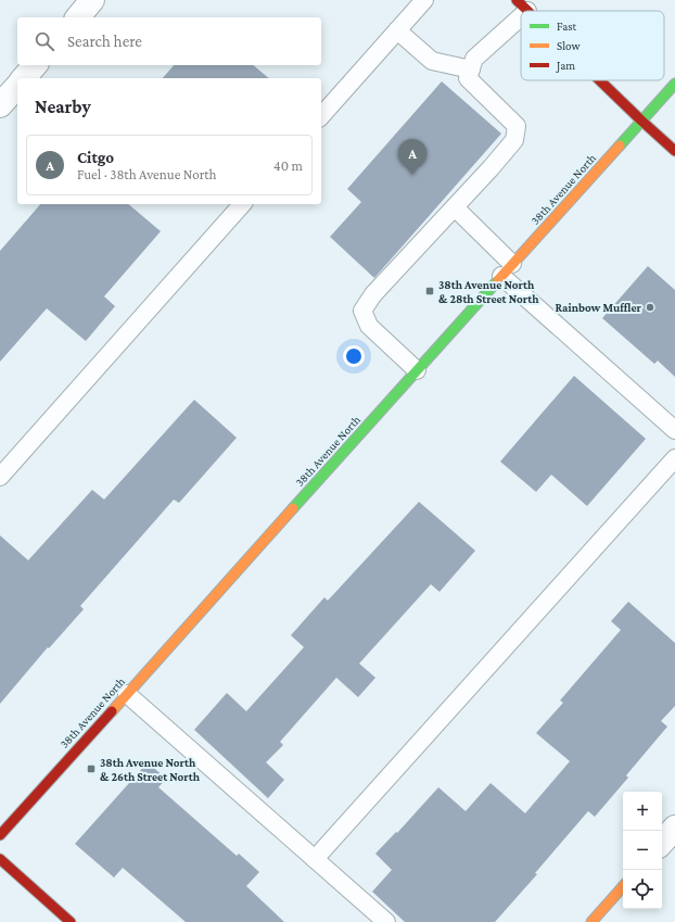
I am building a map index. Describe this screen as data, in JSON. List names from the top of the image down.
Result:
{
  "streets": {
    "main road": ["38th Avenue North"]
  },
  "places": {
    "transit": ["38th Avenue North & 28th Street North", "38th Avenue North & 26th Street North"],
    "other": ["Rainbow Muffler"]
  },
  "legend": ["Fast", "Slow", "Jam"],
  "page": {
    "search": "Search here",
    "heading": "Nearby",
    "list": [
      {
        "mark": "A",
        "name": "Citgo",
        "note": "Fuel · 38th Avenue North",
        "value": "40 m"
      }
    ],
    "pins": "A",
    "map_buttons": ["+", "−"]
  }
}
